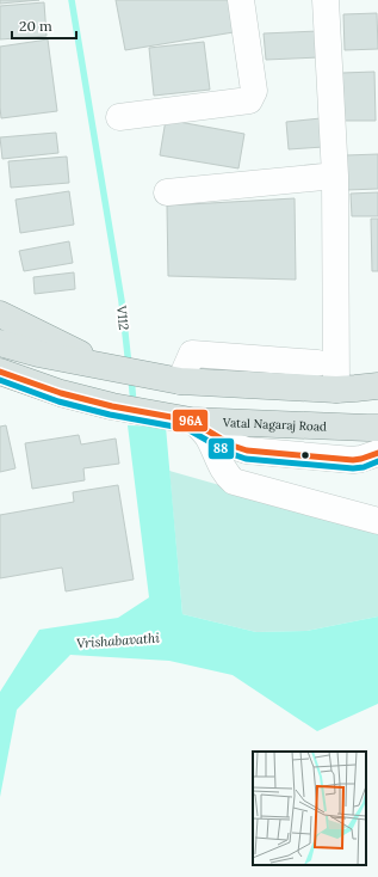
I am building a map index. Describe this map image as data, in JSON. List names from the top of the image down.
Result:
{
  "streets": {
    "main road": ["Vatal Nagaraj Road"]
  },
  "water": ["V112", "Vrishabavathi"],
  "lines": ["transit line 96A", "transit line 88"],
  "scale_bar": "20 m"
}
